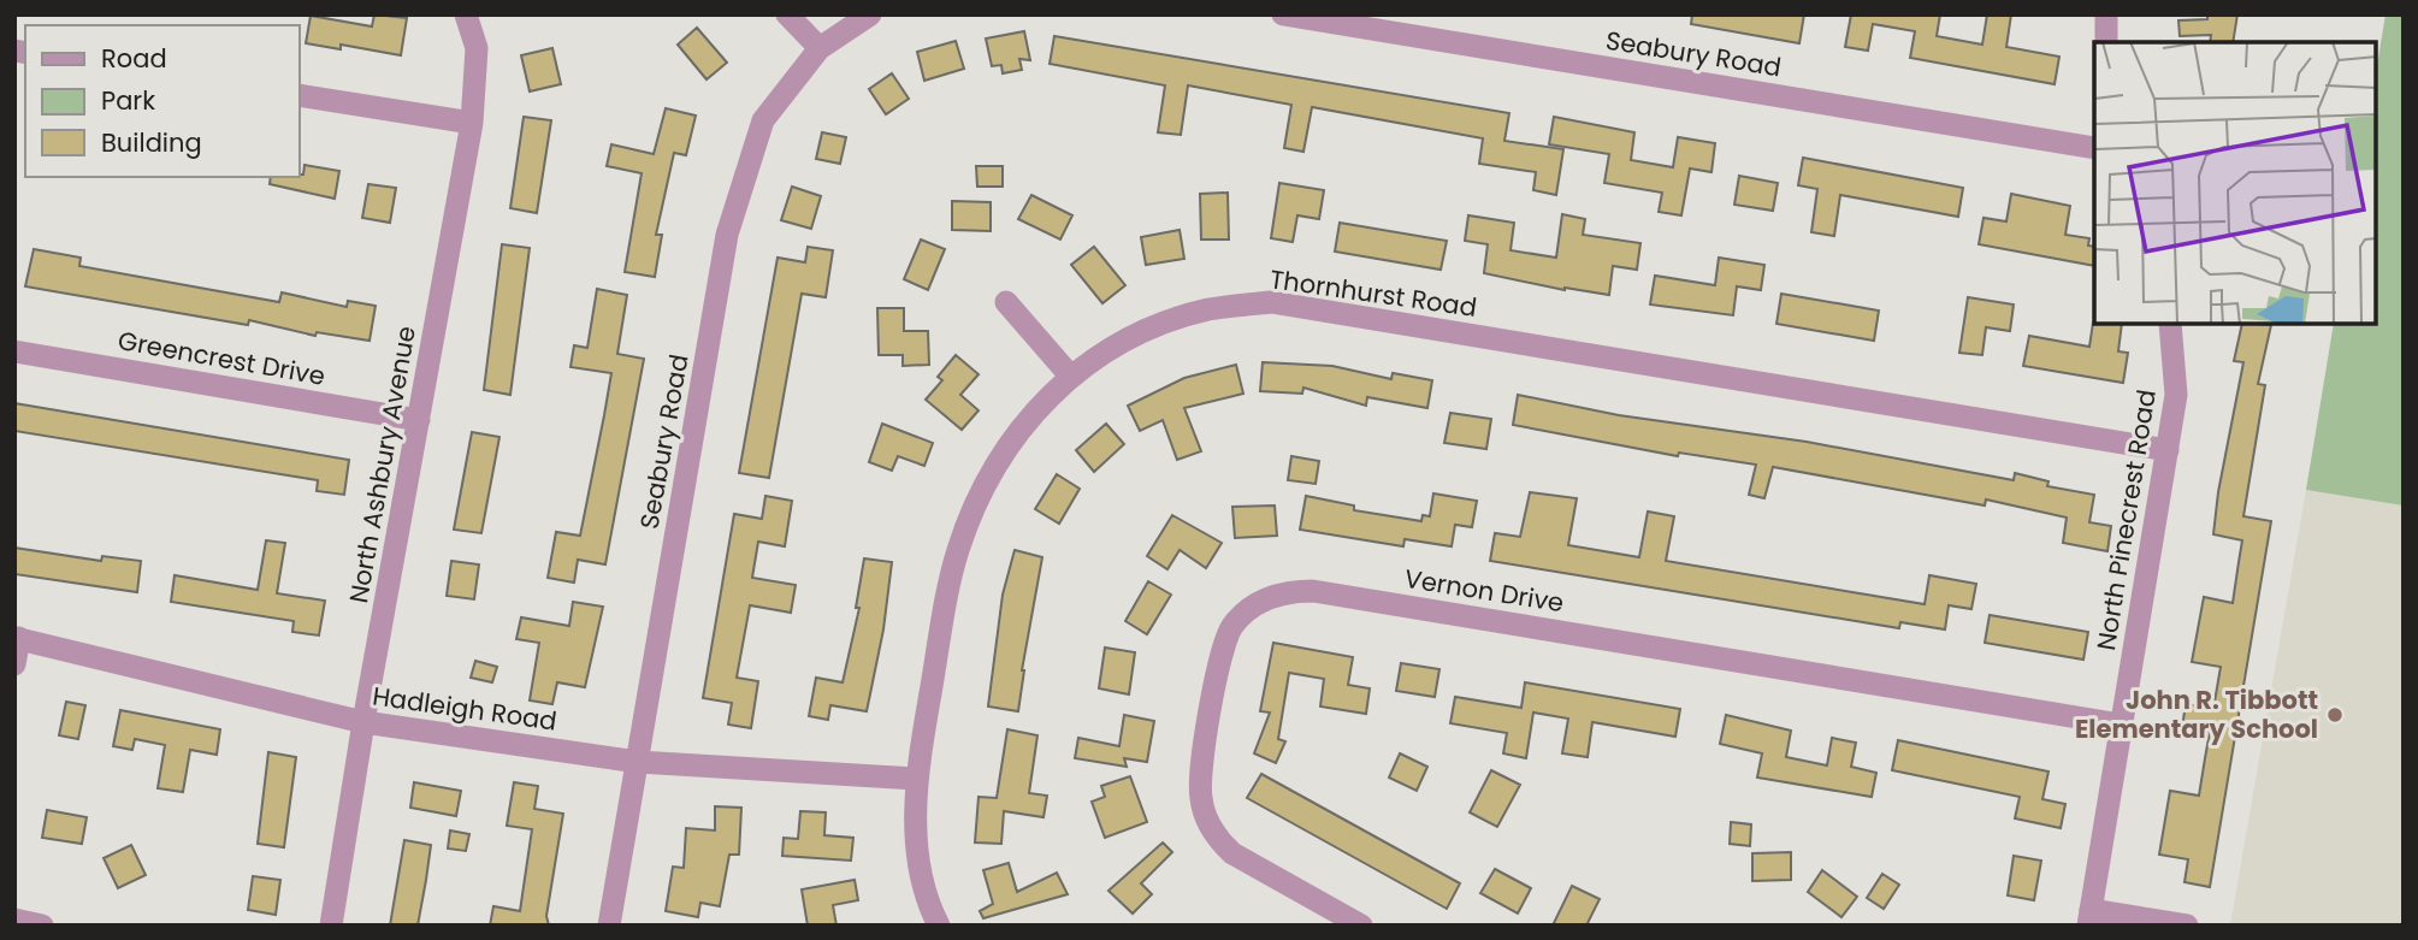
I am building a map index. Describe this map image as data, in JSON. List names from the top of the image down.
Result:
{
  "streets": {
    "street": [
      "Seabury Road",
      "Thornhurst Road",
      "Greencrest Drive",
      "North Ashbury Avenue",
      "North Pinecrest Road",
      "Vernon Drive",
      "Hadleigh Road"
    ]
  },
  "crossings": [
    ["Seabury Road", "Hadleigh Road"],
    ["Thornhurst Road", "North Pinecrest Road"],
    ["Thornhurst Road", "Hadleigh Road"],
    ["Greencrest Drive", "North Ashbury Avenue"],
    ["North Ashbury Avenue", "Hadleigh Road"],
    ["North Pinecrest Road", "Vernon Drive"]
  ],
  "places": ["John R. Tibbott Elementary School"],
  "legend": ["Road", "Park", "Building"]
}
